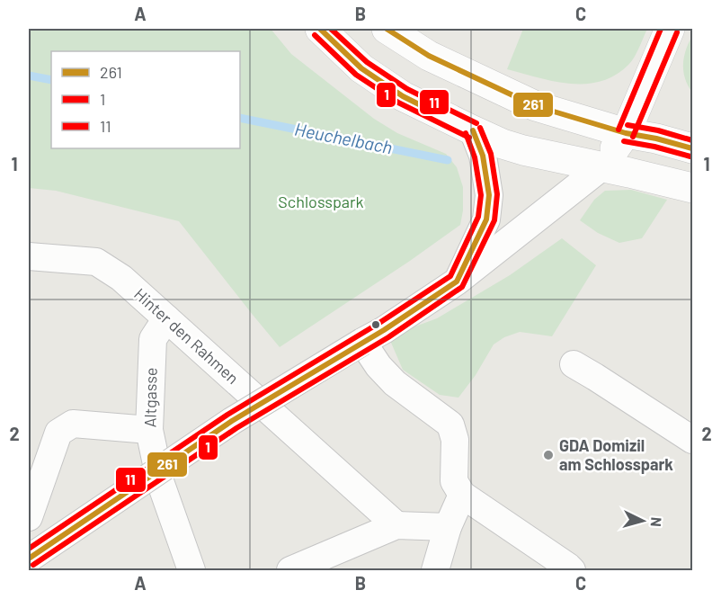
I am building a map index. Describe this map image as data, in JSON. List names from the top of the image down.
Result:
{
  "streets": {
    "street": ["Hinter den Rahmen", "Altgasse"]
  },
  "crossings": [
    ["Hinter den Rahmen", "Altgasse"]
  ],
  "water": ["Heuchelbach"],
  "parks": ["Schlosspark"],
  "places": ["GDA Domizil am Schlosspark"],
  "lines": ["transit line 261", "transit line 11", "transit line 1"],
  "legend": ["261", "1", "11"],
  "north": "right",
  "grid": {
    "columns": ["A", "B", "C"],
    "rows": ["1", "2"]
  }
}
